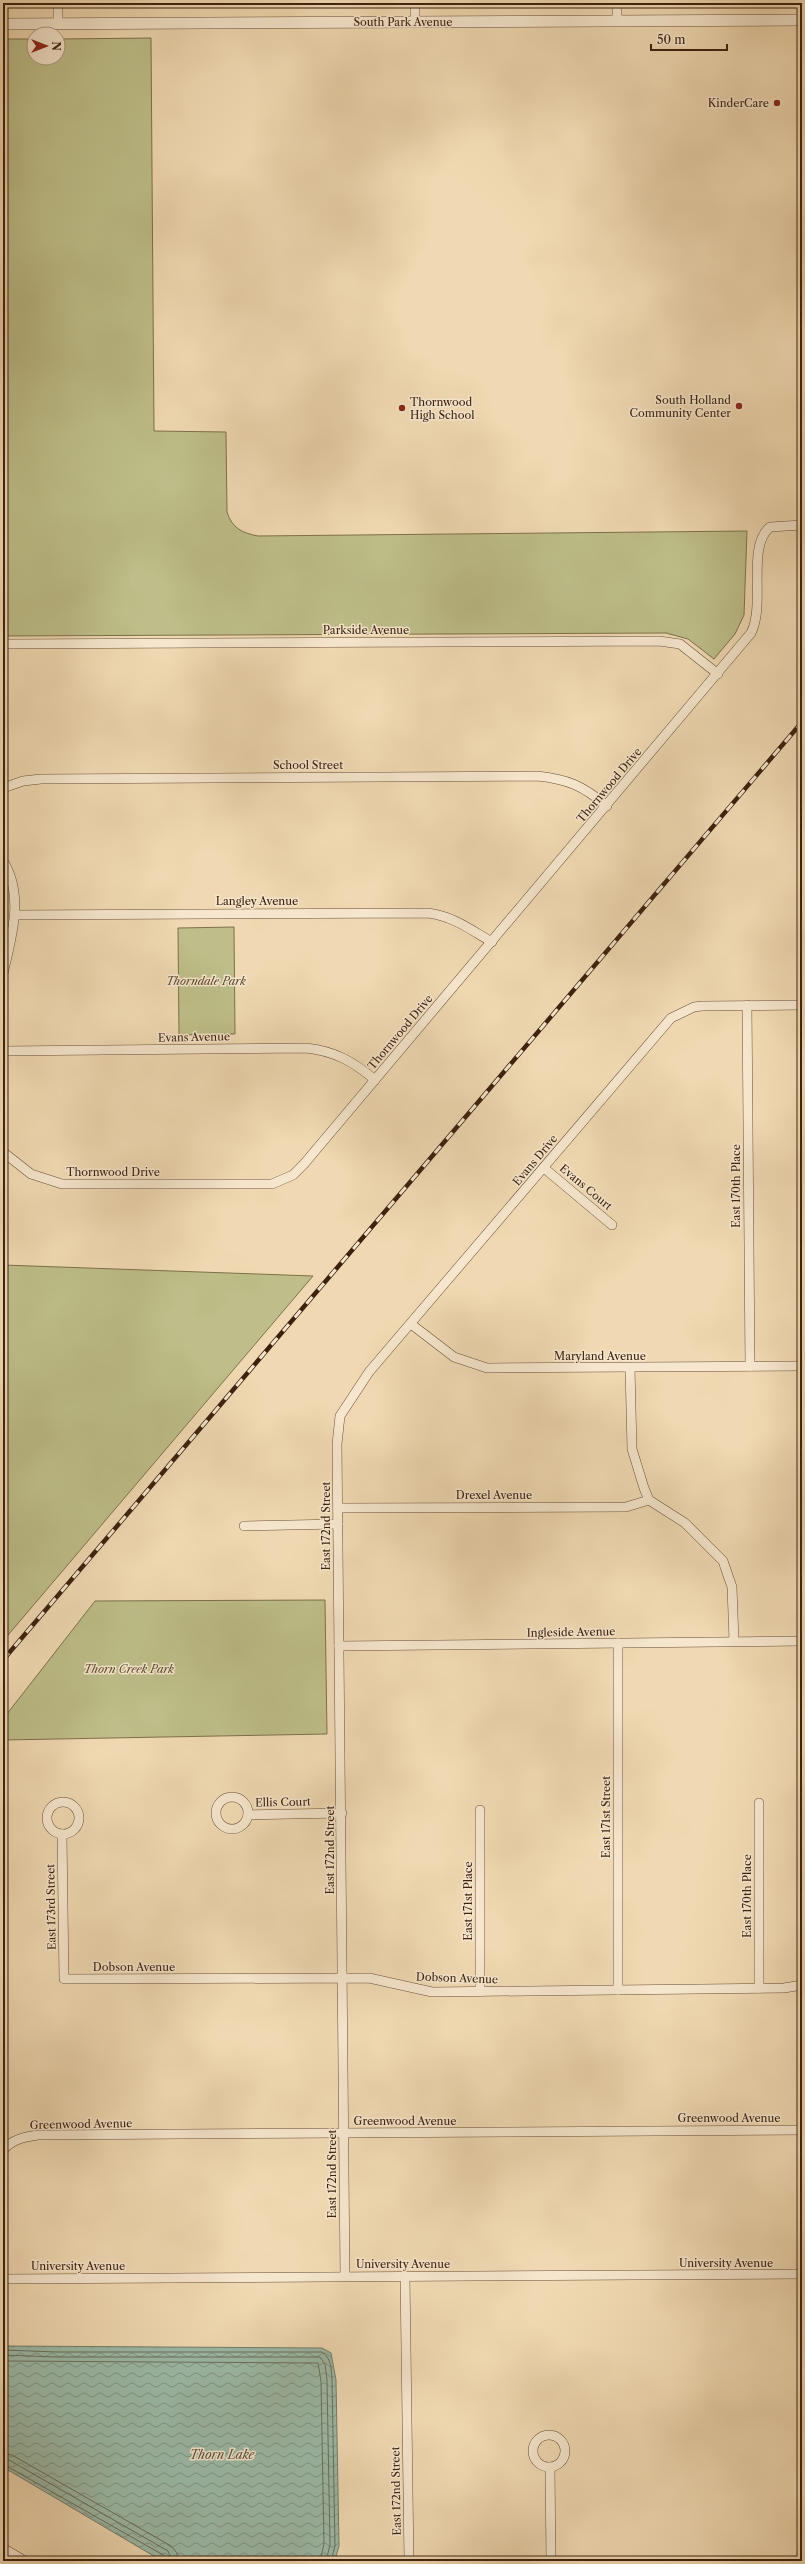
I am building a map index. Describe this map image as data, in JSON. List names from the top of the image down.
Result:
{
  "streets": {
    "street": [
      "South Park Avenue",
      "Parkside Avenue",
      "School Street",
      "Thornwood Drive",
      "Langley Avenue",
      "Evans Avenue",
      "Evans Drive",
      "East 170th Place",
      "Evans Court",
      "Maryland Avenue",
      "Drexel Avenue",
      "East 172nd Street",
      "Ingleside Avenue",
      "Ellis Court",
      "East 171st Street",
      "East 171st Place",
      "East 173rd Street",
      "Dobson Avenue",
      "Greenwood Avenue",
      "University Avenue"
    ]
  },
  "crossings": [
    ["Parkside Avenue", "Thornwood Drive"],
    ["School Street", "Thornwood Drive"],
    ["Thornwood Drive", "Langley Avenue"],
    ["Thornwood Drive", "Evans Avenue"],
    ["Evans Drive", "East 170th Place"],
    ["Evans Drive", "Evans Court"],
    ["Evans Drive", "Maryland Avenue"],
    ["Evans Drive", "East 172nd Street"],
    ["East 170th Place", "Maryland Avenue"],
    ["East 170th Place", "Dobson Avenue"],
    ["Drexel Avenue", "East 172nd Street"],
    ["East 172nd Street", "Ingleside Avenue"],
    ["East 172nd Street", "Ellis Court"],
    ["East 172nd Street", "Dobson Avenue"],
    ["East 172nd Street", "Greenwood Avenue"],
    ["East 172nd Street", "University Avenue"],
    ["Ingleside Avenue", "East 171st Street"],
    ["East 171st Street", "Dobson Avenue"],
    ["East 171st Place", "Dobson Avenue"],
    ["East 173rd Street", "Dobson Avenue"]
  ],
  "water": ["Thorn Lake"],
  "parks": ["Thorndale Park", "Thorn Creek Park"],
  "places": ["KinderCare", "South Holland Community Center", "Thornwood High School"],
  "scale_bar": "50 m",
  "north": "right"
}
